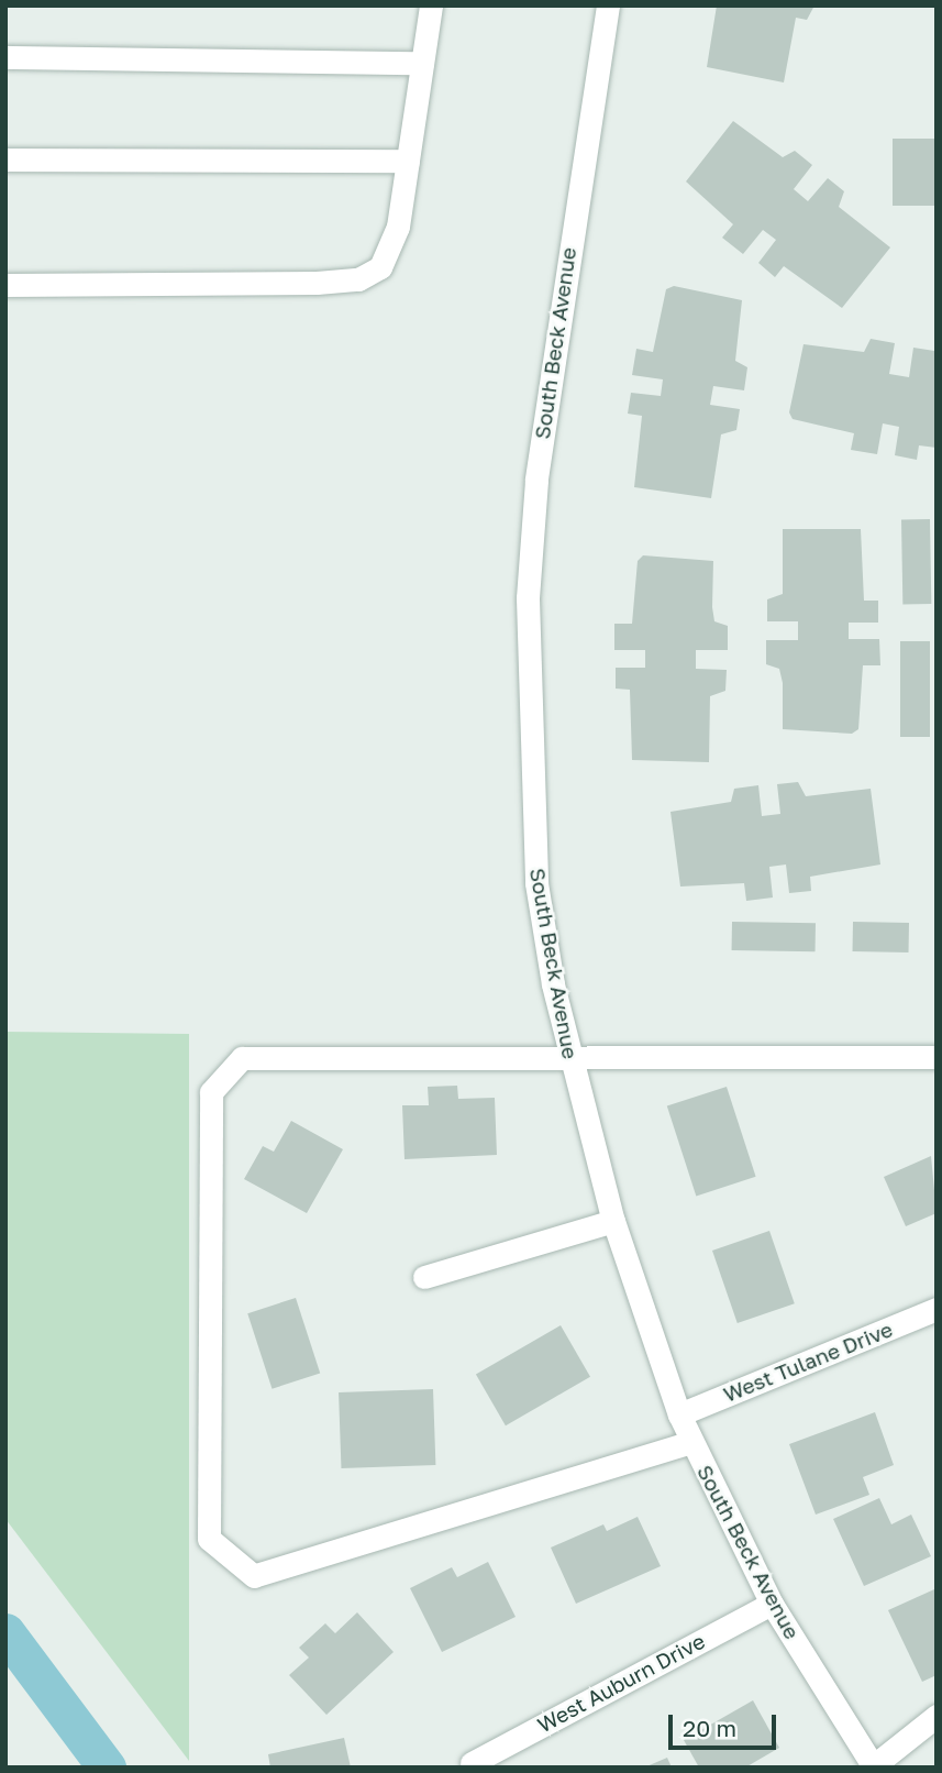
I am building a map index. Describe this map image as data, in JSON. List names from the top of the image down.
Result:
{
  "streets": {
    "street": ["South Beck Avenue", "West Tulane Drive", "West Auburn Drive"]
  },
  "crossings": [
    ["South Beck Avenue", "West Tulane Drive"],
    ["South Beck Avenue", "West Auburn Drive"]
  ],
  "scale_bar": "20 m"
}
